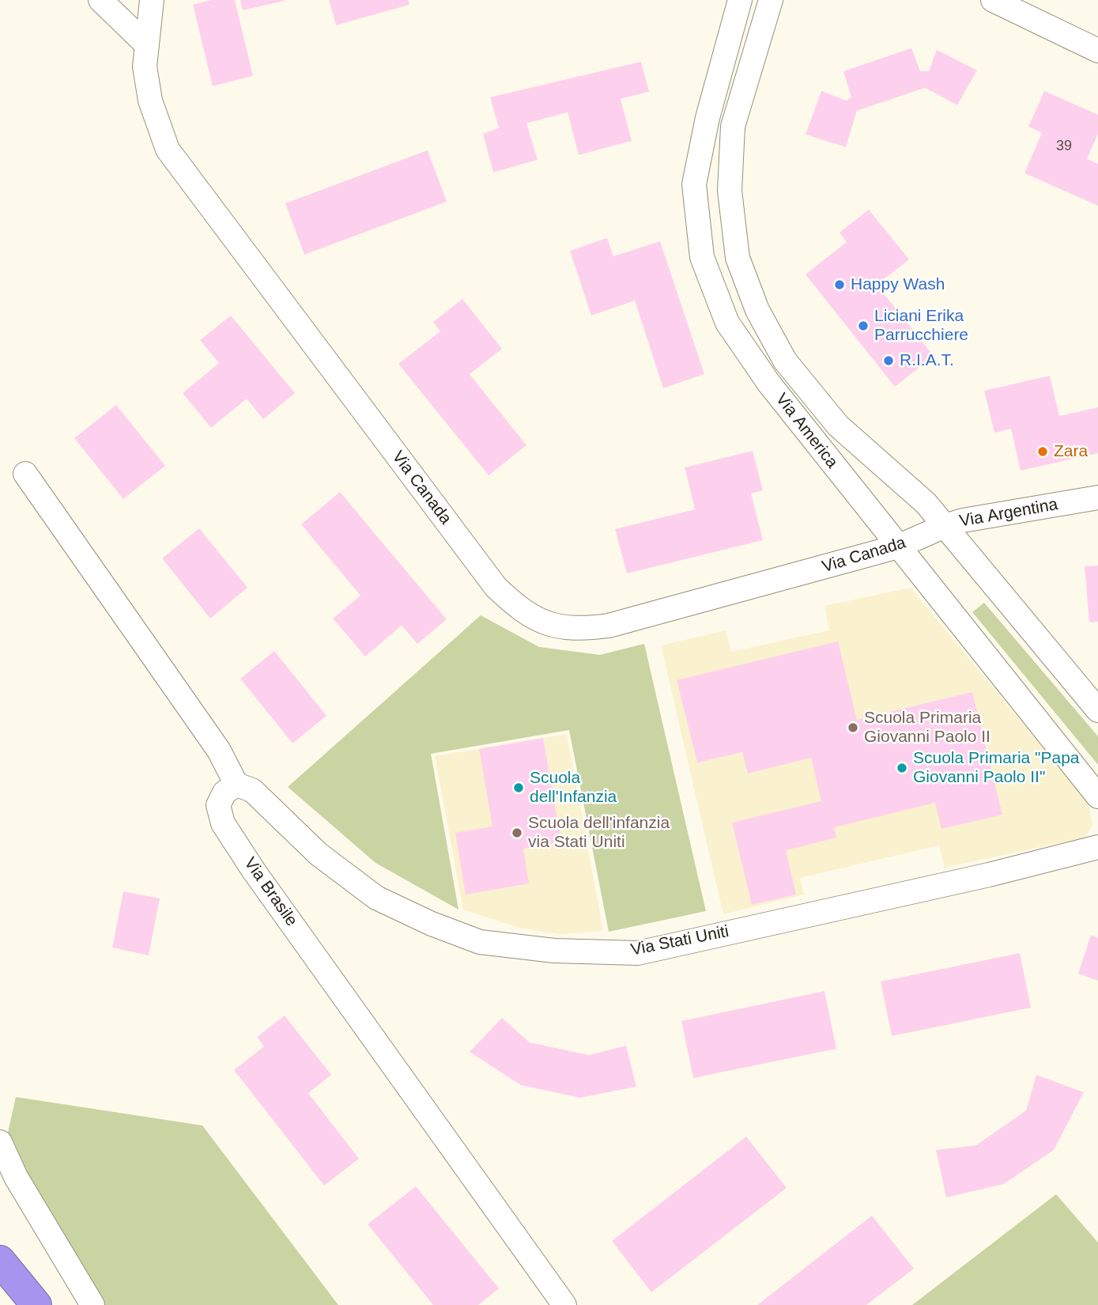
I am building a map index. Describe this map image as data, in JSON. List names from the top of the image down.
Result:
{
  "streets": {
    "street": [
      "Via America",
      "Via Canada",
      "Via Argentina",
      "Via Brasile",
      "Via Stati Uniti"
    ]
  },
  "crossings": [
    ["Via America", "Via Canada"],
    ["Via America", "Via Argentina"],
    ["Via Canada", "Via Argentina"],
    ["Via Brasile", "Via Stati Uniti"]
  ],
  "places": [
    "Happy Wash",
    "Liciani Erika Parrucchiere",
    "R.I.A.T.",
    "Zara",
    "Scuola Primaria Giovanni Paolo II",
    "Scuola Primaria \"Papa Giovanni Paolo II\"",
    "Scuola dell'Infanzia",
    "Scuola dell'infanzia via Stati Uniti"
  ],
  "house_numbers": ["39"]
}
